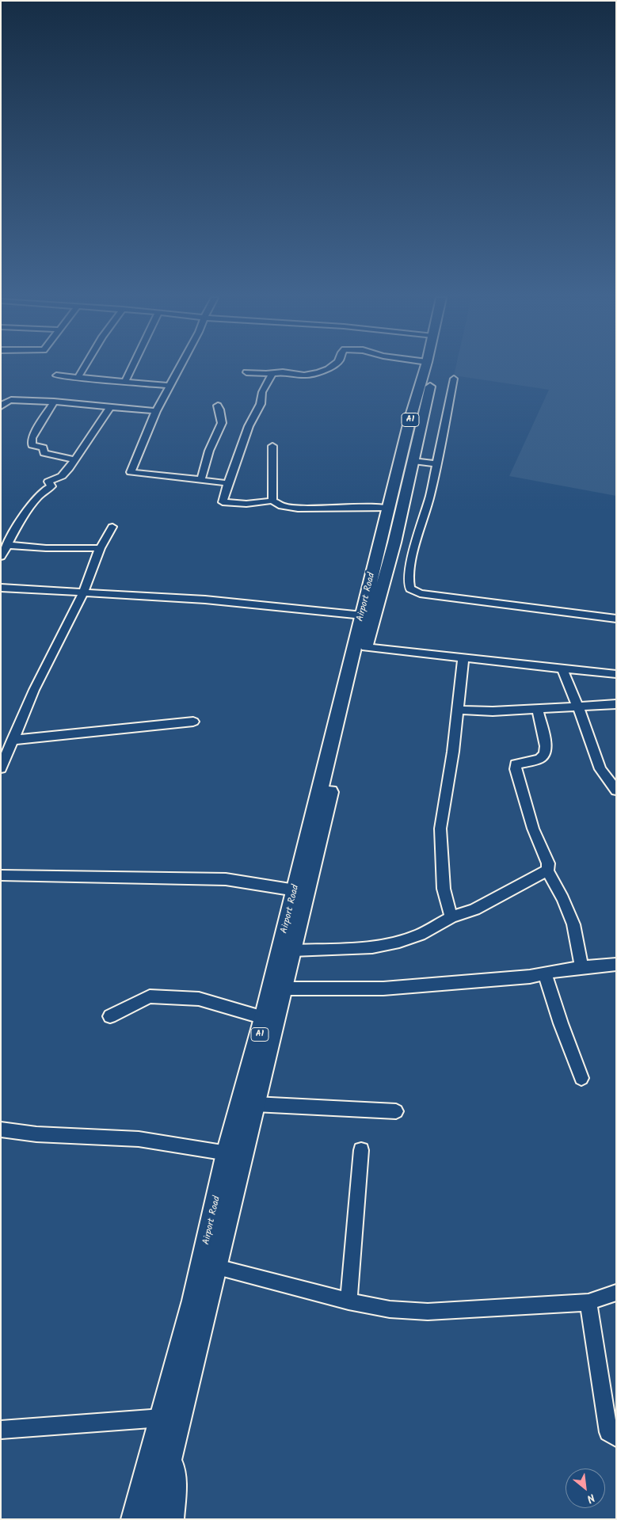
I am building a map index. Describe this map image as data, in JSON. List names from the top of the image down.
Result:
{
  "streets": {
    "highway": ["A1", "Airport Road"]
  },
  "north": "bottom right"
}
